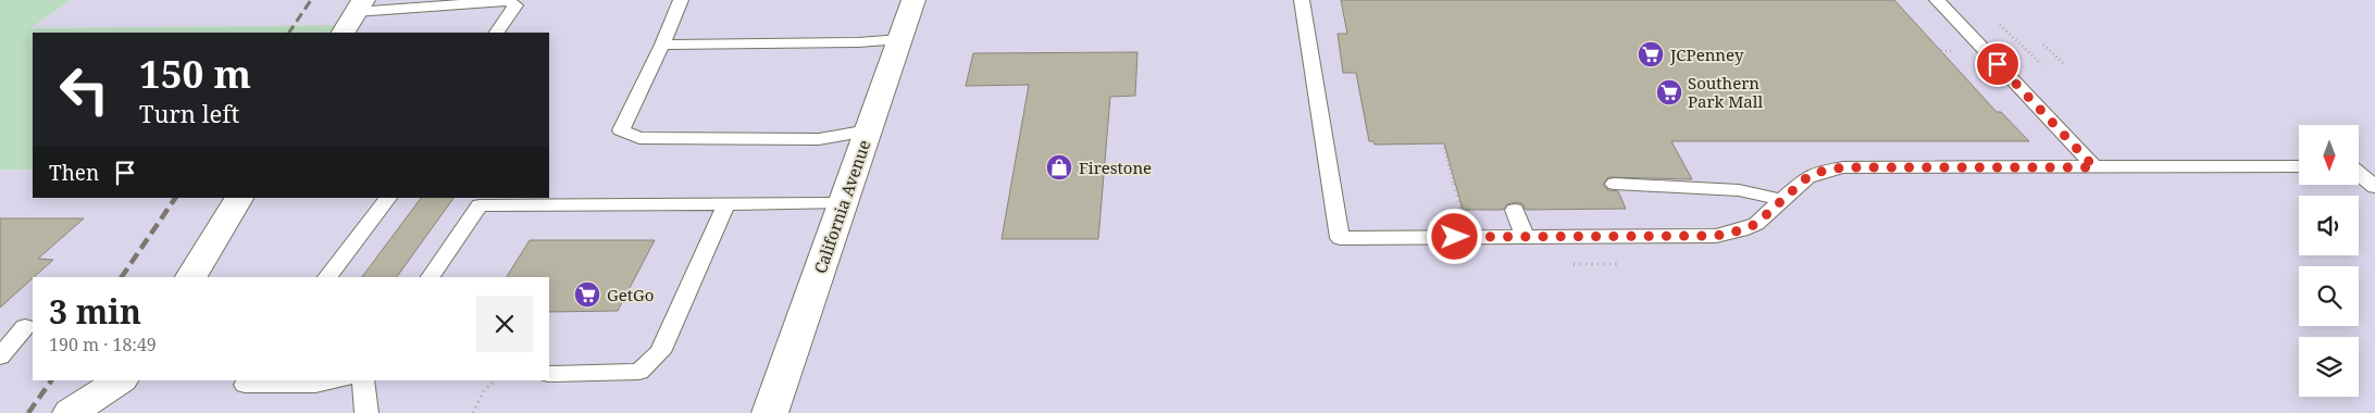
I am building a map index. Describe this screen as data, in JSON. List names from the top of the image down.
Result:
{
  "streets": {
    "street": ["California Avenue"]
  },
  "places": {
    "supermarket": ["JCPenney", "Southern Park Mall", "GetGo"],
    "shop": ["Firestone"]
  },
  "north": "bottom",
  "page": {
    "turn": ["150 m", "Turn left"],
    "then": "Then",
    "heading": ["3 min", "190 m · 18:49"]
  }
}
